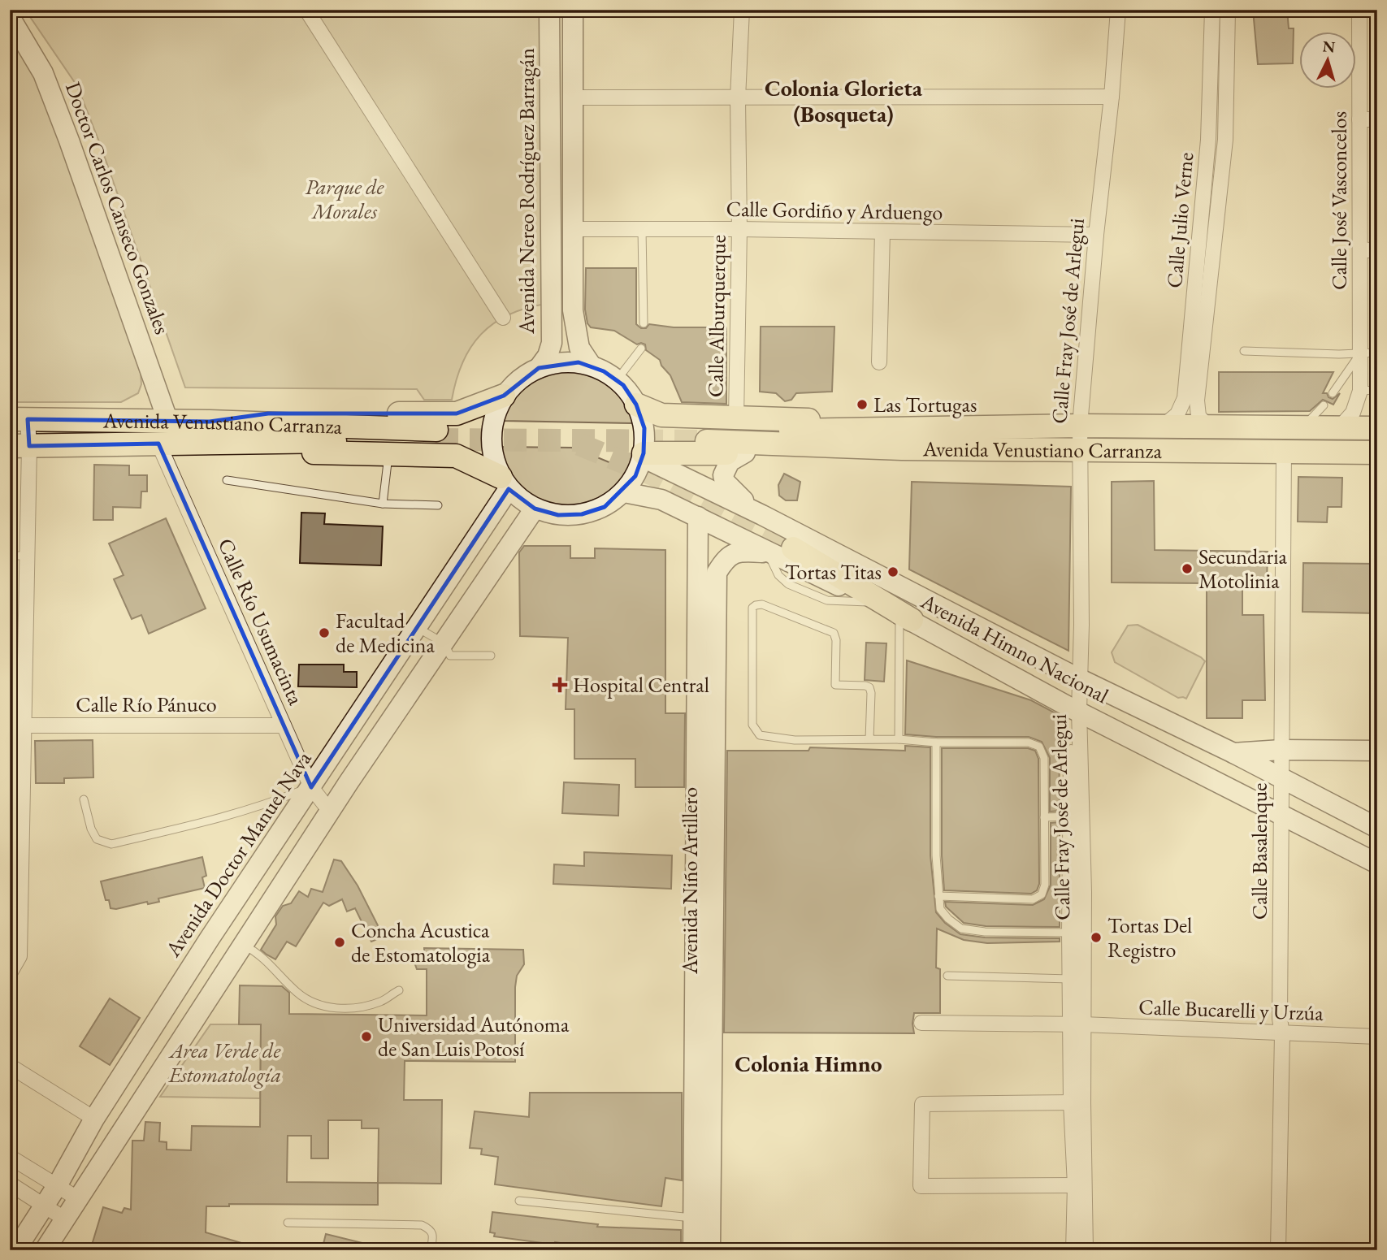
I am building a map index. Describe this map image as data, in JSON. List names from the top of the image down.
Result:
{
  "streets": {
    "main road": [
      "Avenida Nereo Rodríguez Barragán",
      "Doctor Carlos Canseco Gonzales",
      "Avenida Venustiano Carranza",
      "Avenida Himno Nacional",
      "Avenida Doctor Manuel Nava",
      "Avenida Niño Artillero"
    ],
    "street": [
      "Calle José Vasconcelos",
      "Calle Gordiño y Arduengo",
      "Calle Julio Verne",
      "Calle Alburquerque",
      "Calle Fray José de Arlegui",
      "Calle Río Usumacinta",
      "Calle Río Pánuco",
      "Calle Basalenque",
      "Calle Bucarelli y Urzúa"
    ]
  },
  "crossings": [
    ["Avenida Nereo Rodríguez Barragán", "Avenida Himno Nacional"],
    ["Avenida Nereo Rodríguez Barragán", "Avenida Doctor Manuel Nava"],
    ["Calle José Vasconcelos", "Avenida Venustiano Carranza"],
    ["Doctor Carlos Canseco Gonzales", "Avenida Venustiano Carranza"],
    ["Calle Gordiño y Arduengo", "Calle Alburquerque"],
    ["Calle Gordiño y Arduengo", "Calle Fray José de Arlegui"],
    ["Calle Julio Verne", "Avenida Venustiano Carranza"],
    ["Calle Fray José de Arlegui", "Avenida Venustiano Carranza"],
    ["Calle Fray José de Arlegui", "Avenida Himno Nacional"],
    ["Calle Fray José de Arlegui", "Calle Bucarelli y Urzúa"],
    ["Avenida Venustiano Carranza", "Calle Río Usumacinta"],
    ["Avenida Venustiano Carranza", "Calle Basalenque"],
    ["Calle Río Usumacinta", "Calle Río Pánuco"],
    ["Calle Río Usumacinta", "Avenida Doctor Manuel Nava"],
    ["Avenida Himno Nacional", "Calle Basalenque"],
    ["Avenida Himno Nacional", "Avenida Doctor Manuel Nava"],
    ["Avenida Himno Nacional", "Avenida Niño Artillero"],
    ["Calle Basalenque", "Calle Bucarelli y Urzúa"]
  ],
  "districts": ["Colonia Glorieta (Bosqueta)", "Colonia Himno"],
  "parks": ["Parque de Morales", "Area Verde de Estomatología"],
  "places": {
    "other": [
      "Las Tortugas",
      "Secundaria Motolinia",
      "Tortas Titas",
      "Facultad de Medicina",
      "Tortas Del Registro",
      "Concha Acustica de Estomatologia",
      "Universidad Autónoma de San Luis Potosí"
    ],
    "health": ["Hospital Central"]
  },
  "north": "top"
}
